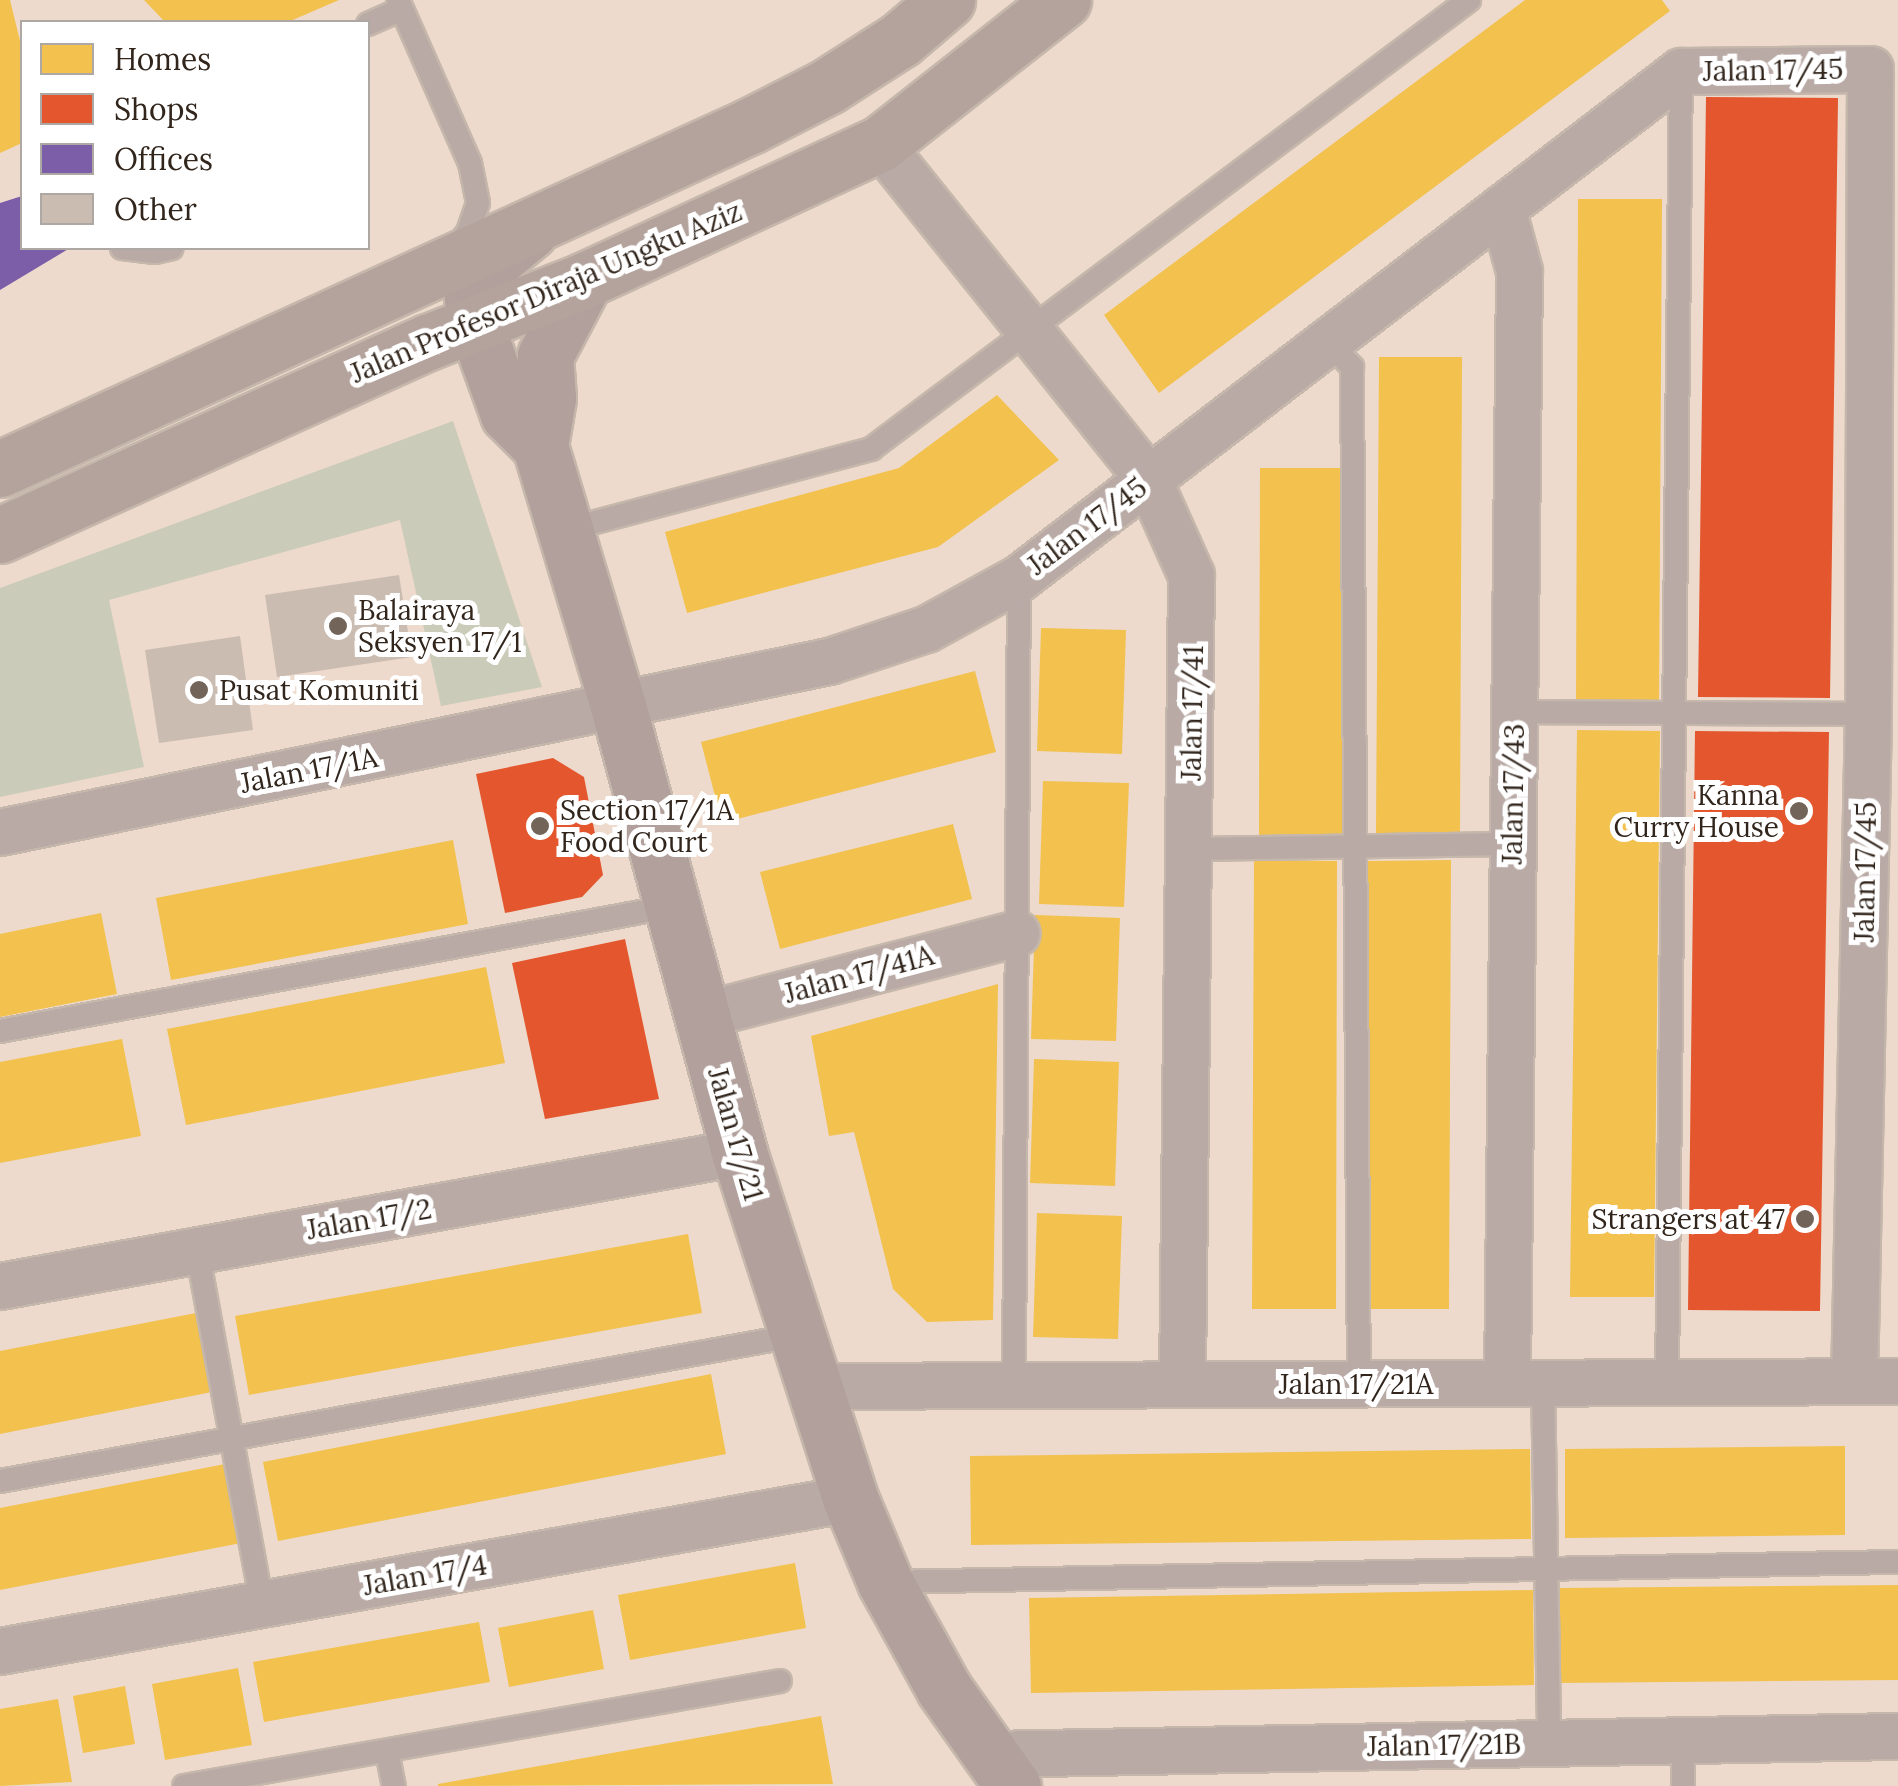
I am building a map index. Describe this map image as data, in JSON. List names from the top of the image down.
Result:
{
  "streets": {
    "main road": ["Jalan Profesor Diraja Ungku Aziz"],
    "street": [
      "Jalan 17/45",
      "Jalan 17/41",
      "Jalan 17/1A",
      "Jalan 17/43",
      "Jalan 17/41A",
      "Jalan 17/21",
      "Jalan 17/2",
      "Jalan 17/21A",
      "Jalan 17/4",
      "Jalan 17/21B"
    ]
  },
  "crossings": [
    ["Jalan 17/45", "Jalan 17/41"],
    ["Jalan 17/45", "Jalan 17/1A"],
    ["Jalan 17/45", "Jalan 17/43"],
    ["Jalan 17/45", "Jalan 17/21"],
    ["Jalan 17/45", "Jalan 17/21A"],
    ["Jalan Profesor Diraja Ungku Aziz", "Jalan 17/41"],
    ["Jalan Profesor Diraja Ungku Aziz", "Jalan 17/21"],
    ["Jalan 17/41", "Jalan 17/21A"],
    ["Jalan 17/1A", "Jalan 17/21"],
    ["Jalan 17/43", "Jalan 17/21A"],
    ["Jalan 17/41A", "Jalan 17/21"],
    ["Jalan 17/21", "Jalan 17/2"],
    ["Jalan 17/21", "Jalan 17/21A"],
    ["Jalan 17/21", "Jalan 17/4"],
    ["Jalan 17/21", "Jalan 17/21B"]
  ],
  "places": [
    "Balairaya Seksyen 17/1",
    "Pusat Komuniti",
    "Kanna Curry House",
    "Section 17/1A Food Court",
    "Strangers at 47"
  ],
  "legend": [
    "Homes",
    "Shops",
    "Offices",
    "Other"
  ]
}
